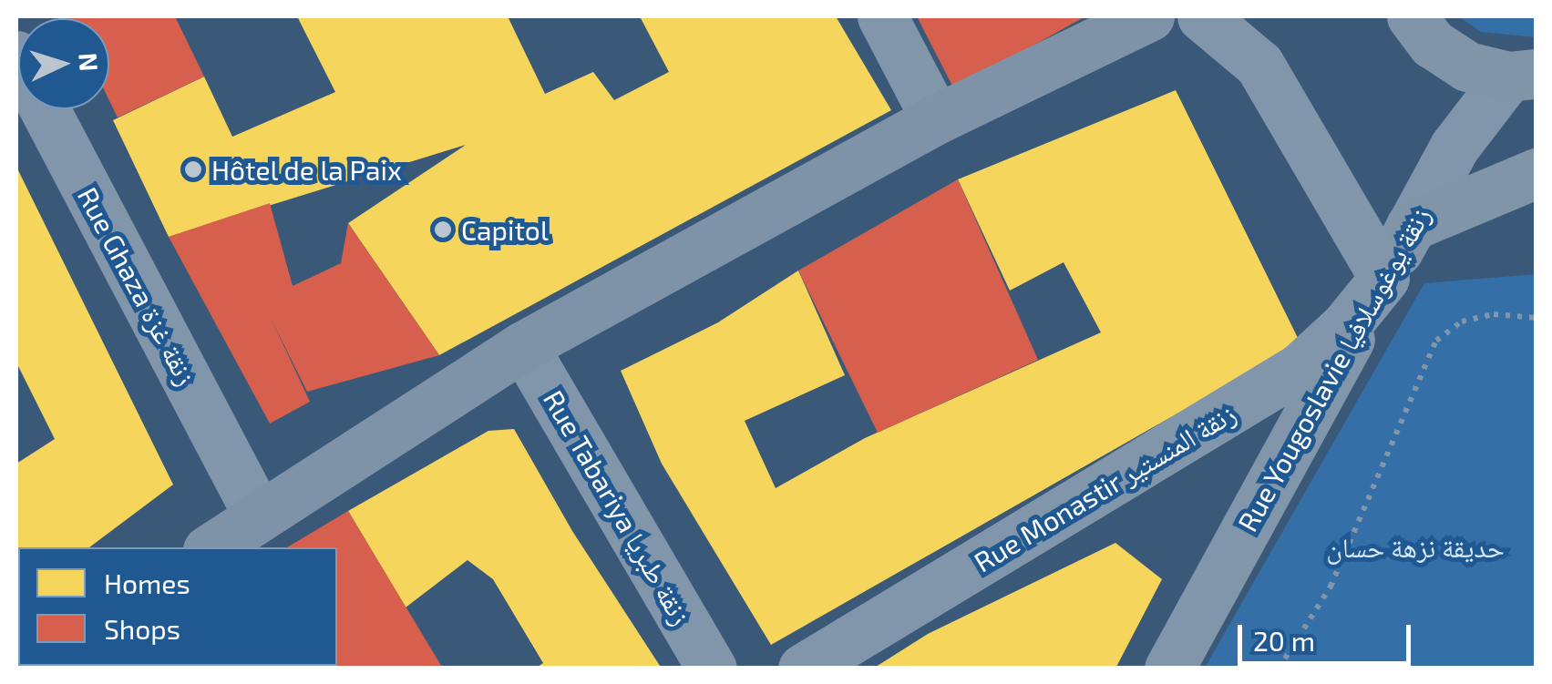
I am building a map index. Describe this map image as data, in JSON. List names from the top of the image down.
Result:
{
  "streets": {
    "street": [
      "Rue Ghaza زنقة غزة",
      "Rue Yougoslavie زنقة يوغوسلافيا",
      "Rue Monastir زنقة المنستير",
      "Rue Tabariya زنقة طبريا"
    ]
  },
  "crossings": [
    ["Rue Yougoslavie زنقة يوغوسلافيا", "Rue Monastir زنقة المنستير"]
  ],
  "parks": ["حديقة نزهة حسان"],
  "places": ["Hôtel de la Paix", "Capitol"],
  "legend": ["Homes", "Shops"],
  "scale_bar": "20 m",
  "north": "right"
}
